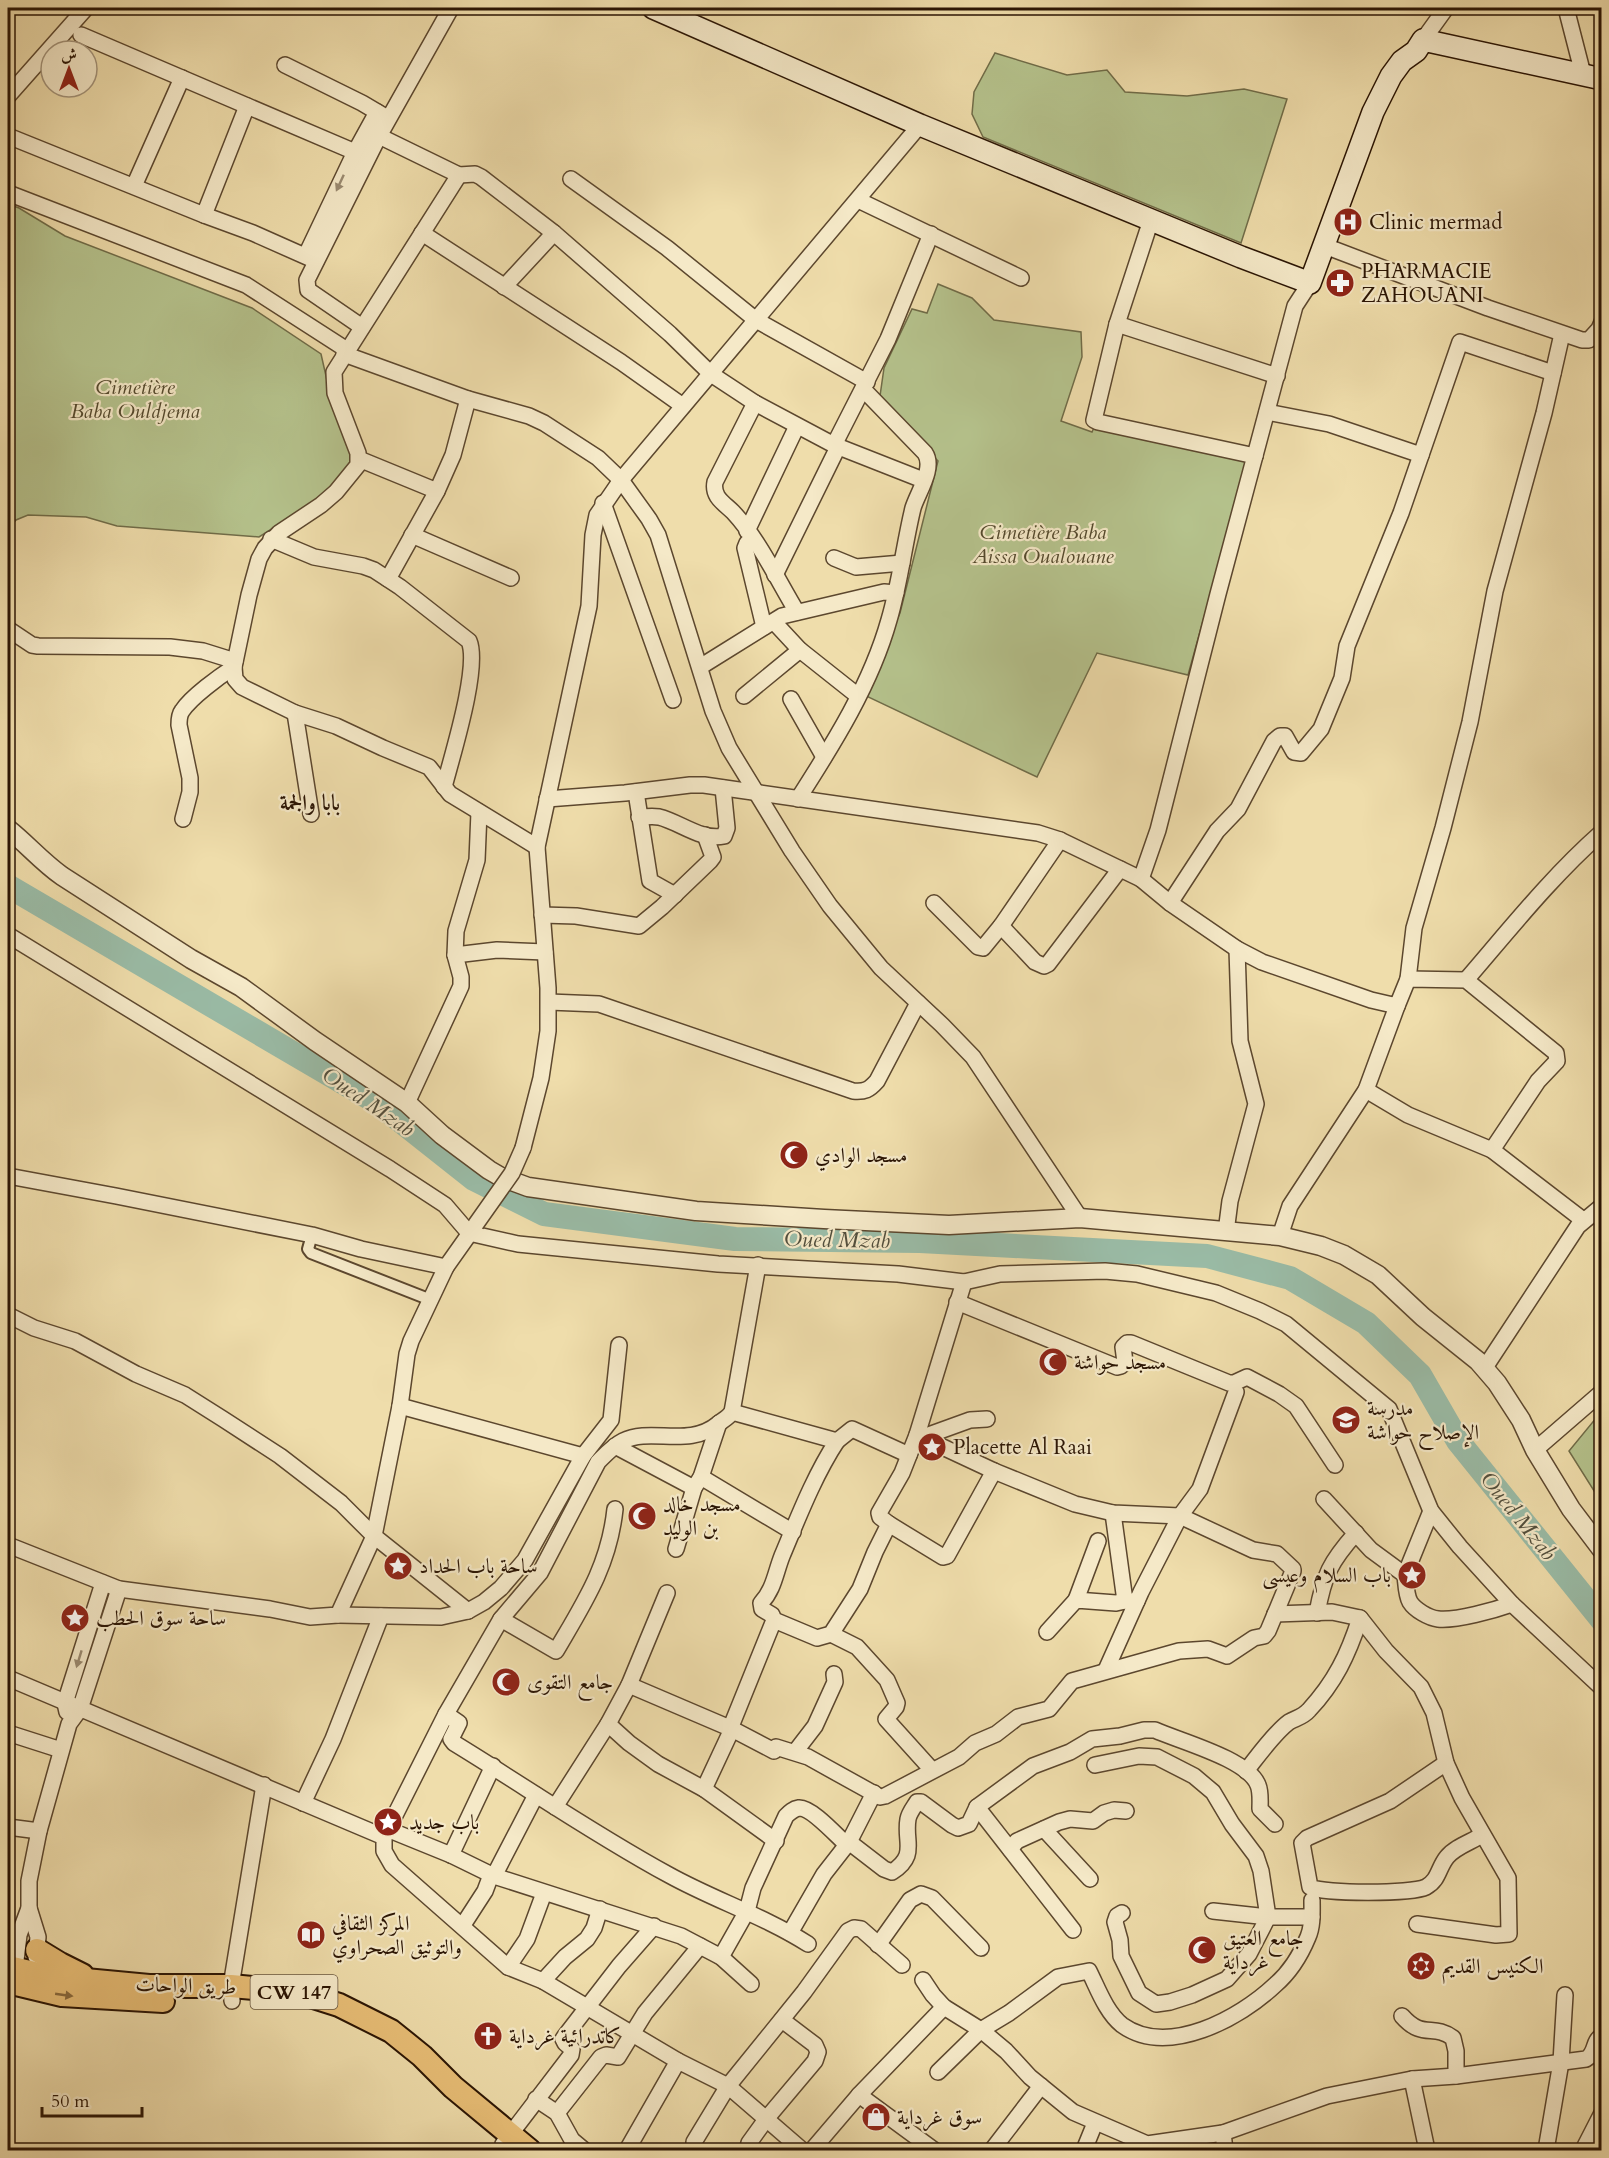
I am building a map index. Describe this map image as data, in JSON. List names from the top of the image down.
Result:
{
  "streets": {
    "main road": ["طريق الواحات", "CW 147"]
  },
  "districts": ["بابا والجمة"],
  "water": ["Oued Mzab"],
  "parks": ["Cimetière Baba Ouldjema", "Cimetière Baba Aissa Oualouane"],
  "places": {
    "hospital": ["Clinic mermad"],
    "pharmacy": ["PHARMACIE ZAHOUANI"],
    "mosque": [
      "مسجد الوادي",
      "مسجد حواشة",
      "مسجد خالد بن الوليد",
      "جامع التقوى",
      "جامع العتيق غرداية"
    ],
    "school or university": ["مدرسة الإصلاح حواشة"],
    "place": [
      "Placette Al Raai",
      "ساحة باب الحداد",
      "باب السلام وعيسى",
      "ساحة سوق الحطب",
      "باب جديد"
    ],
    "library": ["المركز الثقافي والتوثيق الصحراوي"],
    "synagogue": ["الكنيس القديم"],
    "church": ["كاتدرائية غرداية"],
    "shop": ["سوق غرداية"]
  },
  "scale_bar": "50 m",
  "north": "top"
}
